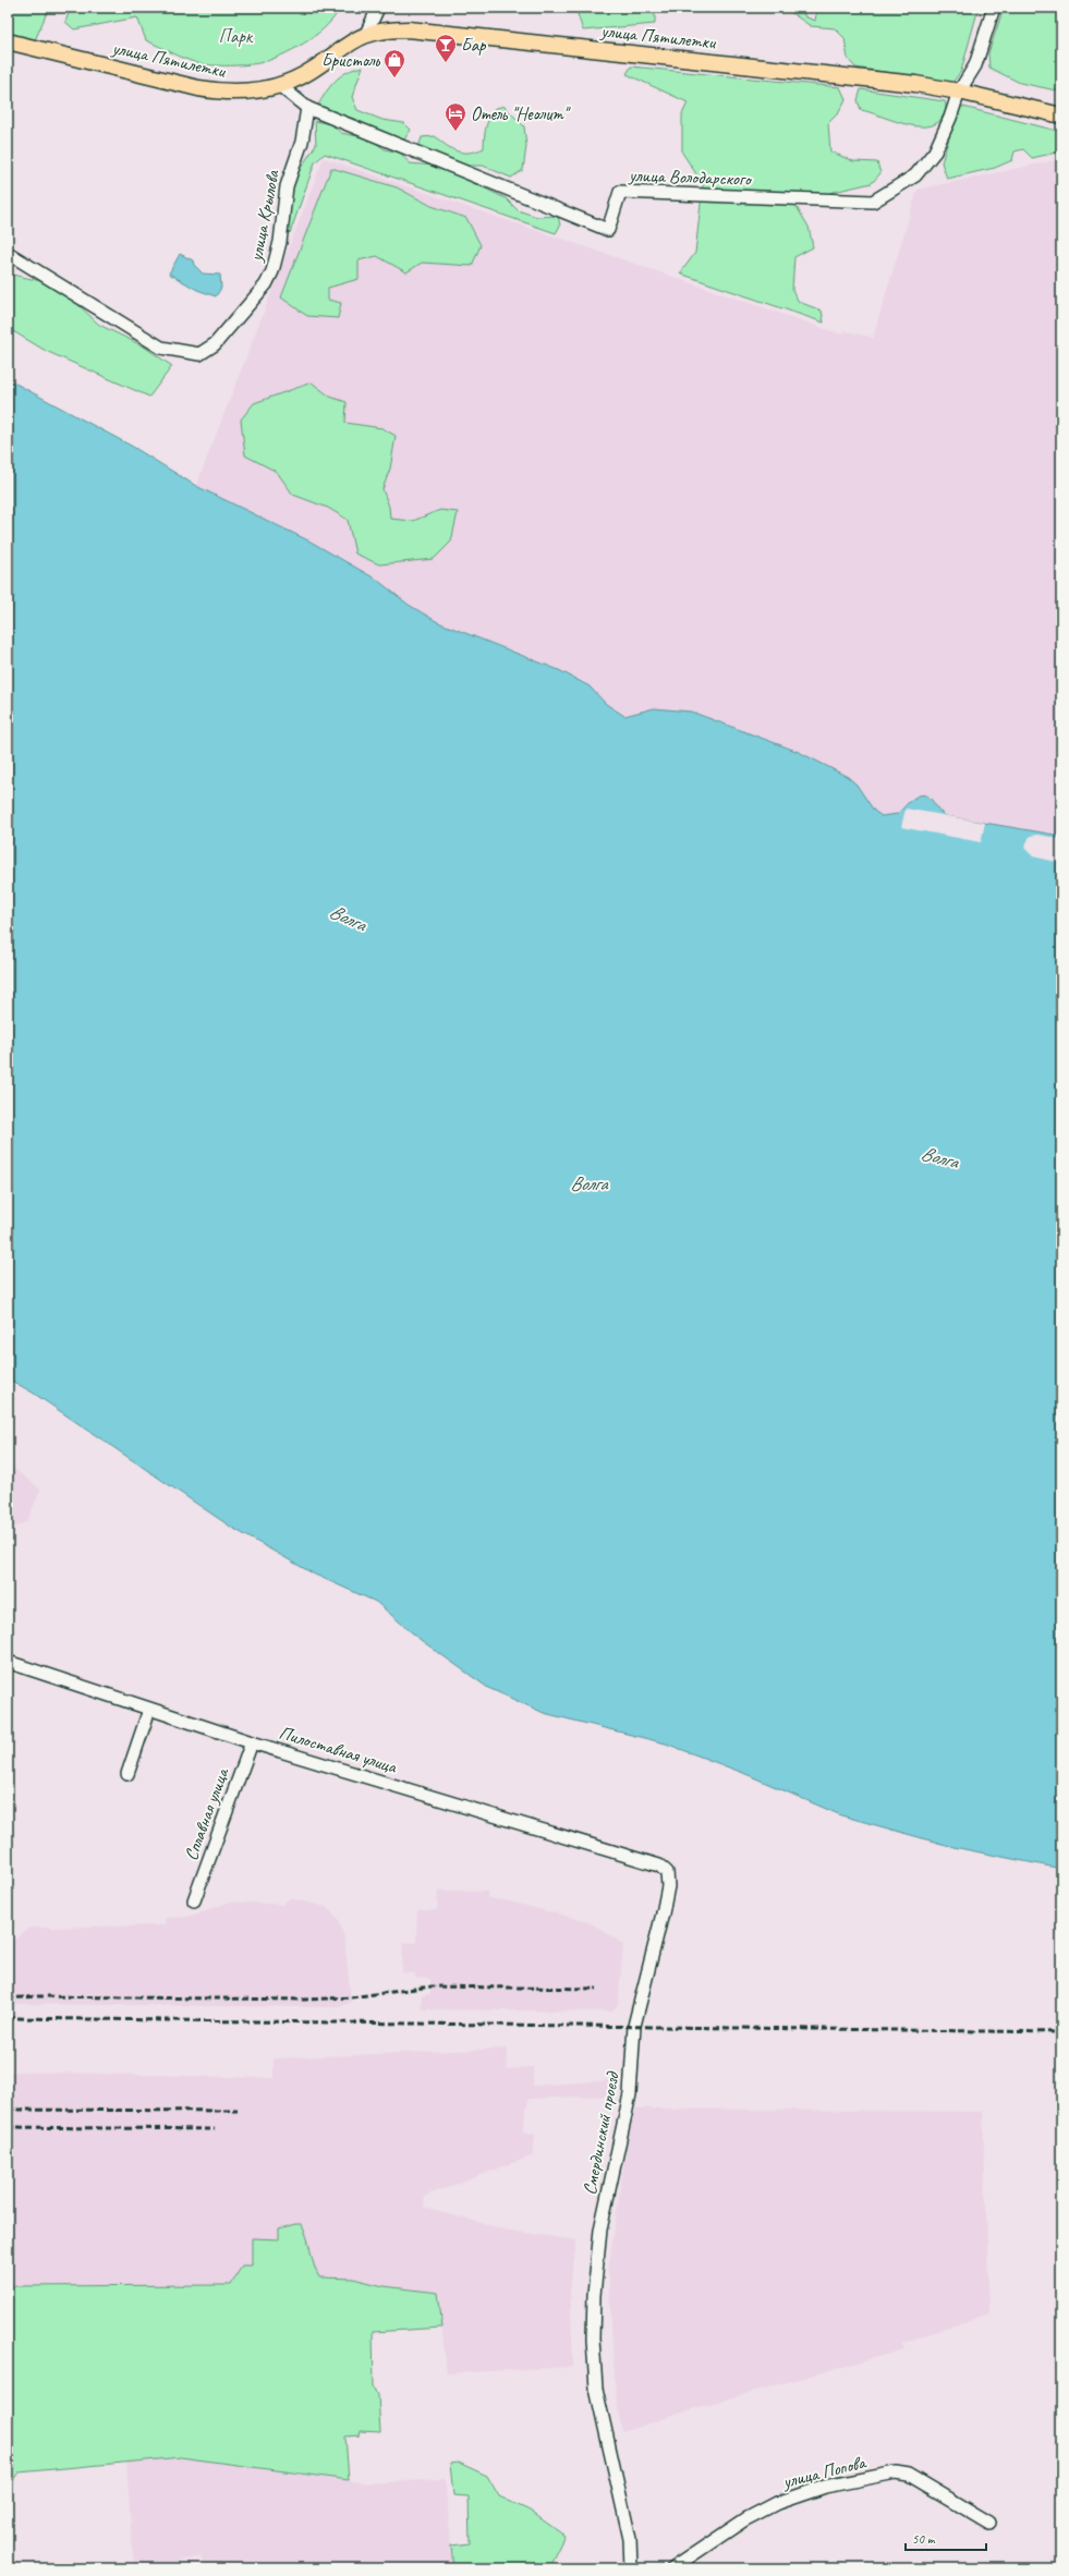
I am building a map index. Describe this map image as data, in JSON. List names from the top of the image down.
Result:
{
  "streets": {
    "main road": ["улица Пятилетки"],
    "street": [
      "улица Володарского",
      "улица Крылова",
      "Пилоставная улица",
      "Сплавная улица",
      "Смердинский проезд",
      "улица Попова"
    ]
  },
  "crossings": [
    ["улица Пятилетки", "улица Володарского"],
    ["улица Володарского", "улица Крылова"],
    ["Пилоставная улица", "Сплавная улица"],
    ["Пилоставная улица", "Смердинский проезд"]
  ],
  "water": ["Волга"],
  "parks": ["Парк"],
  "places": {
    "bar": ["Бар"],
    "shop": ["Бристоль"],
    "hotel": ["Отель \"Неолит\""]
  },
  "scale_bar": "50 m"
}
